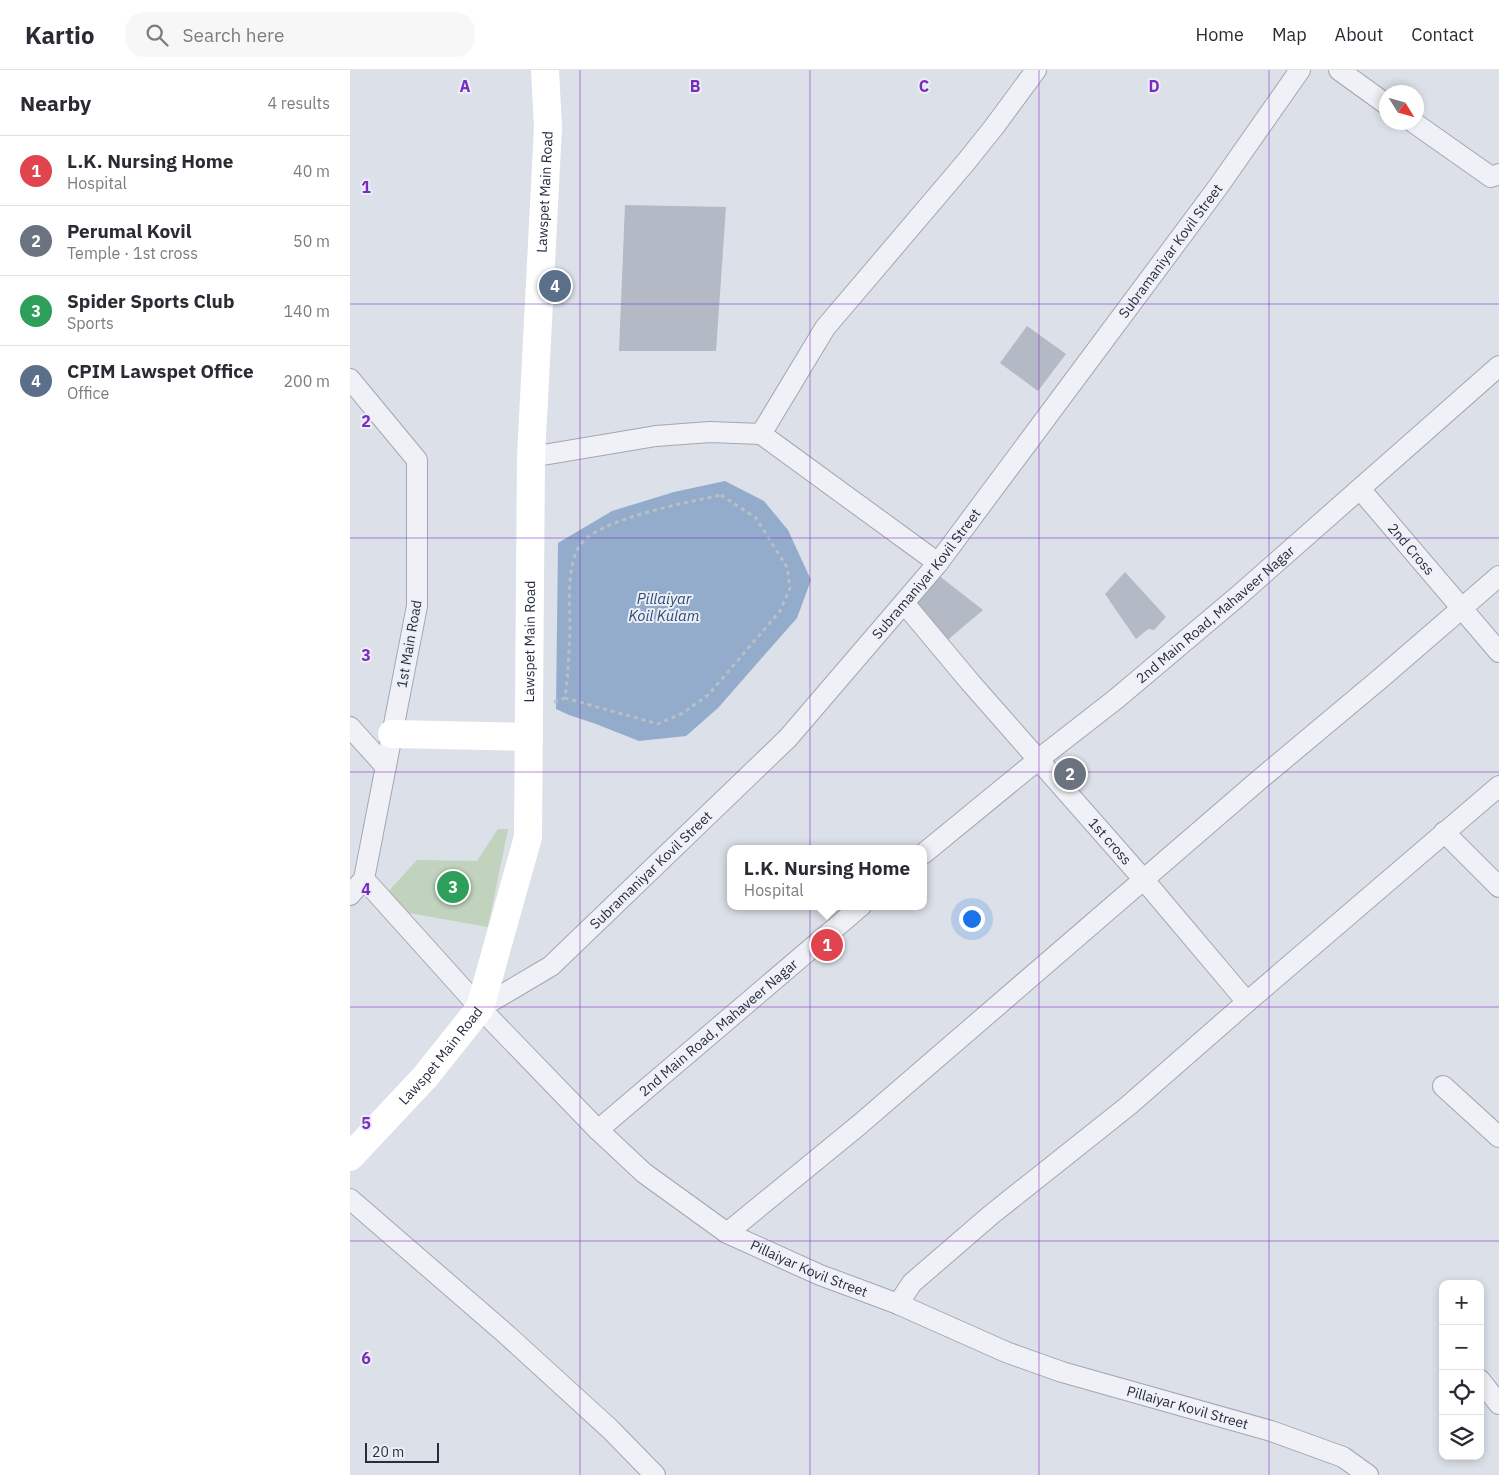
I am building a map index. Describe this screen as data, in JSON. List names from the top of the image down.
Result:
{
  "streets": {
    "street": [
      "Lawspet Main Road",
      "Subramaniyar Kovil Street",
      "2nd Cross",
      "2nd Main Road, Mahaveer Nagar",
      "1st Main Road",
      "1st cross",
      "Pillaiyar Kovil Street"
    ]
  },
  "crossings": [
    ["Lawspet Main Road", "Subramaniyar Kovil Street"],
    ["Lawspet Main Road", "Pillaiyar Kovil Street"],
    ["Subramaniyar Kovil Street", "1st cross"],
    ["Subramaniyar Kovil Street", "Pillaiyar Kovil Street"],
    ["2nd Cross", "2nd Main Road, Mahaveer Nagar"],
    ["2nd Main Road, Mahaveer Nagar", "1st cross"],
    ["2nd Main Road, Mahaveer Nagar", "Pillaiyar Kovil Street"],
    ["1st Main Road", "Pillaiyar Kovil Street"]
  ],
  "water": ["Pillaiyar Koil Kulam"],
  "scale_bar": "20 m",
  "north": "bottom right",
  "page": {
    "header": "Kartio",
    "search": "Search here",
    "nav": [
      "Home",
      "Map",
      "About",
      "Contact"
    ],
    "heading": ["Nearby", "4 results"],
    "list": [
      {
        "mark": "1",
        "name": "L.K. Nursing Home",
        "note": "Hospital",
        "value": "40 m"
      },
      {
        "mark": "2",
        "name": "Perumal Kovil",
        "note": "Temple · 1st cross",
        "value": "50 m"
      },
      {
        "mark": "3",
        "name": "Spider Sports Club",
        "note": "Sports",
        "value": "140 m"
      },
      {
        "mark": "4",
        "name": "CPIM Lawspet Office",
        "note": "Office",
        "value": "200 m"
      }
    ],
    "pins": [
      "4",
      "2",
      "3",
      "1"
    ],
    "popup": ["L.K. Nursing Home", "Hospital"],
    "map_buttons": ["+", "−"],
    "scale": "20 m"
  },
  "grid": {
    "columns": [
      "A",
      "B",
      "C",
      "D"
    ],
    "rows": [
      "1",
      "2",
      "3",
      "4",
      "5",
      "6"
    ]
  }
}
